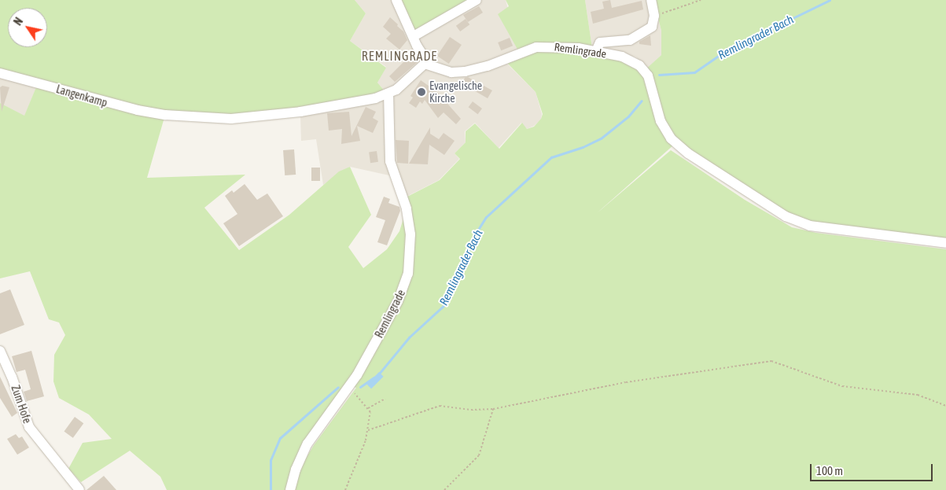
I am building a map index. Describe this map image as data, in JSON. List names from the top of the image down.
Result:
{
  "streets": {
    "street": ["Remlingrade", "Langenkamp", "Zum Hofe"]
  },
  "crossings": [
    ["Remlingrade", "Langenkamp"]
  ],
  "districts": ["REMLINGRADE"],
  "water": ["Remlingrader Bach"],
  "places": ["Evangelische Kirche"],
  "scale_bar": "100 m",
  "north": "top left"
}
